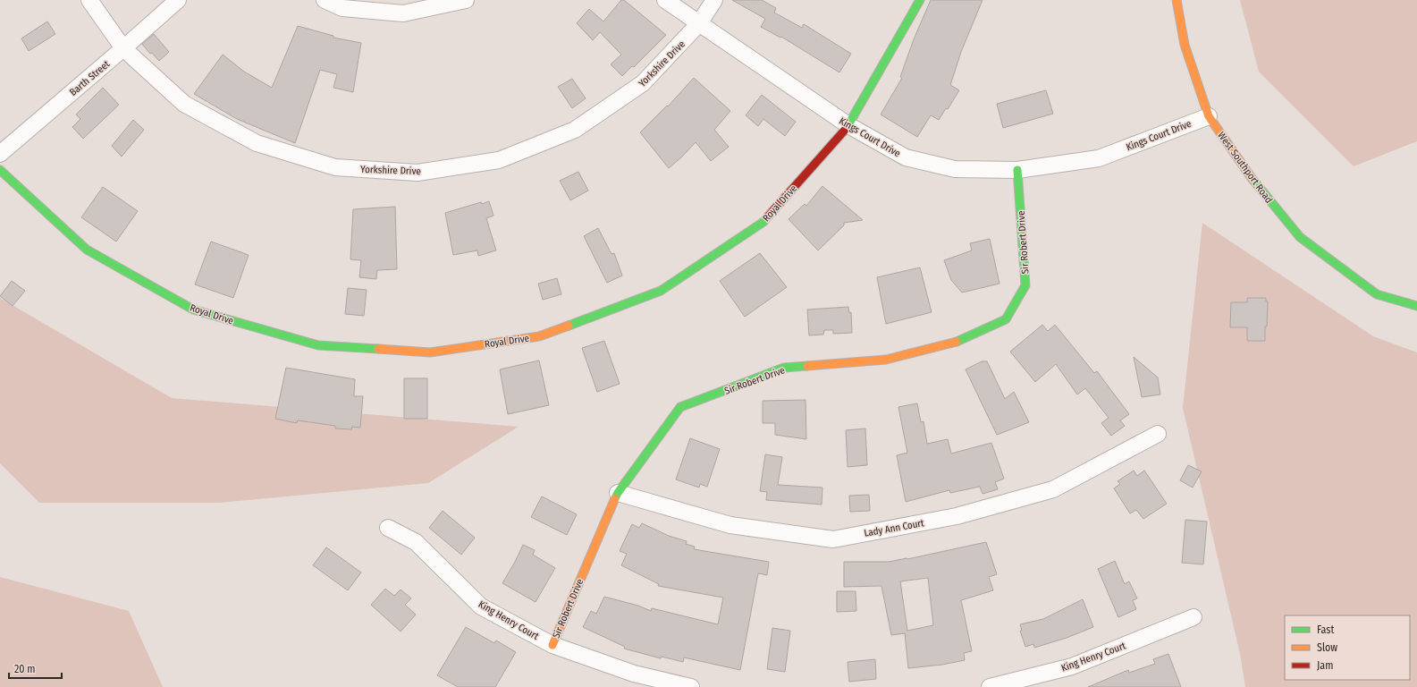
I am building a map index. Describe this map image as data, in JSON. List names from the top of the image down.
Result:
{
  "streets": {
    "street": [
      "Yorkshire Drive",
      "Barth Street",
      "Kings Court Drive",
      "West Southport Road",
      "Royal Drive",
      "Sir Robert Drive",
      "Lady Ann Court",
      "King Henry Court"
    ]
  },
  "crossings": [
    ["Yorkshire Drive", "Barth Street"],
    ["Yorkshire Drive", "Kings Court Drive"],
    ["Kings Court Drive", "West Southport Road"],
    ["Kings Court Drive", "Royal Drive"],
    ["Kings Court Drive", "Sir Robert Drive"],
    ["Sir Robert Drive", "Lady Ann Court"],
    ["Sir Robert Drive", "King Henry Court"]
  ],
  "legend": ["Fast", "Slow", "Jam"],
  "scale_bar": "20 m"
}
